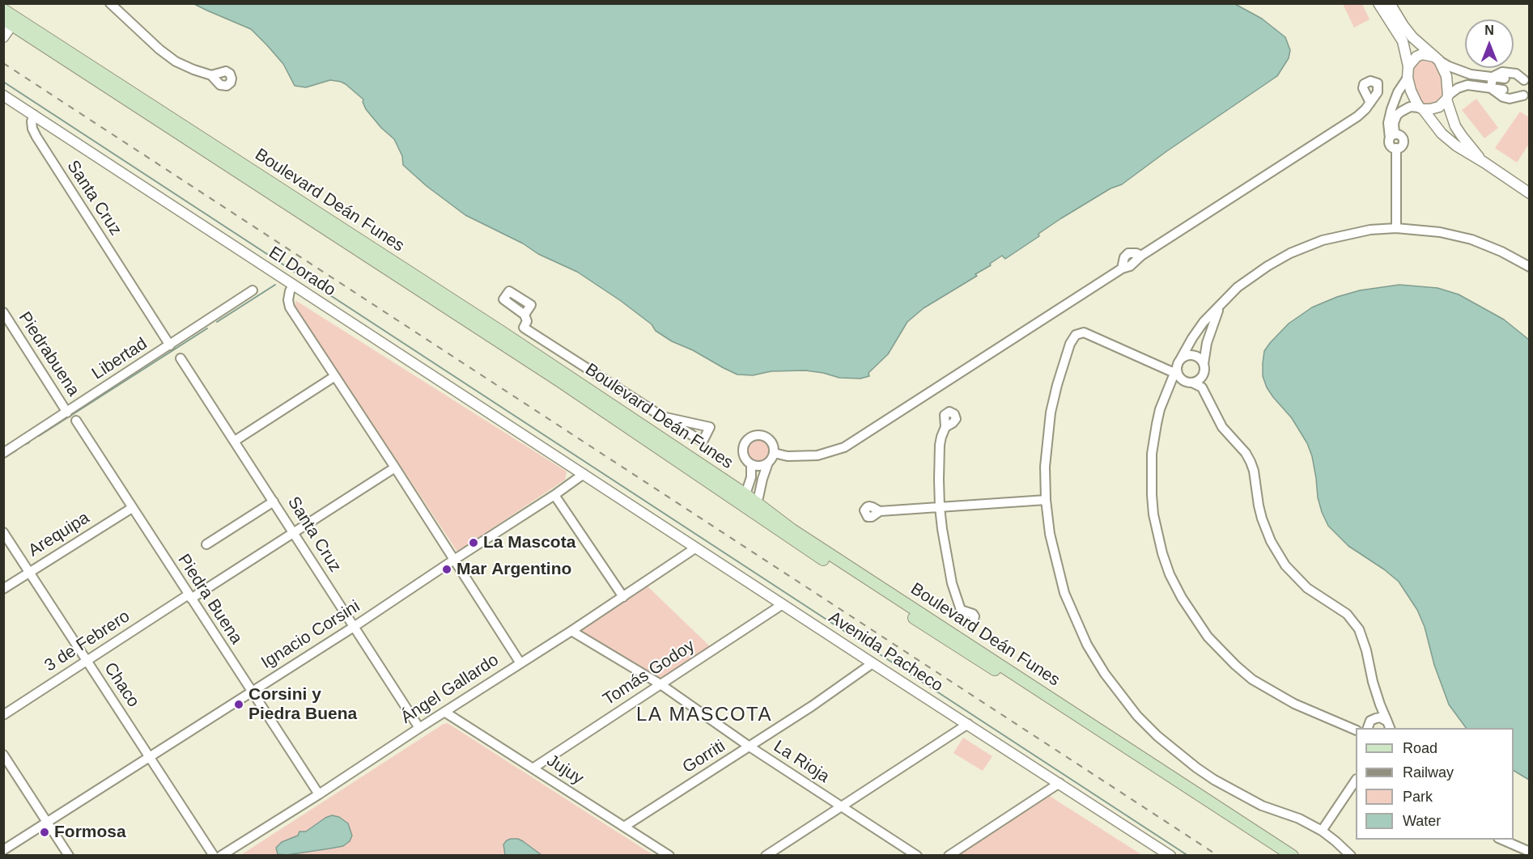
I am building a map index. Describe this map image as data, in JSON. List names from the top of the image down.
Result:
{
  "streets": {
    "main road": ["Boulevard Deán Funes"],
    "street": [
      "Santa Cruz",
      "El Dorado",
      "Piedrabuena",
      "Libertad",
      "Arequipa",
      "Piedra Buena",
      "Ignacio Corsini",
      "3 de Febrero",
      "Avenida Pacheco",
      "Tomás Godoy",
      "Chaco",
      "Ángel Gallardo",
      "Gorriti",
      "La Rioja",
      "Jujuy"
    ]
  },
  "crossings": [
    ["Santa Cruz", "El Dorado"],
    ["Santa Cruz", "Libertad"],
    ["Santa Cruz", "Ignacio Corsini"],
    ["Santa Cruz", "3 de Febrero"],
    ["Santa Cruz", "Ángel Gallardo"],
    ["El Dorado", "Ignacio Corsini"],
    ["El Dorado", "Avenida Pacheco"],
    ["Piedrabuena", "Libertad"],
    ["Arequipa", "Piedra Buena"],
    ["Arequipa", "Chaco"],
    ["Piedra Buena", "Ignacio Corsini"],
    ["Piedra Buena", "3 de Febrero"],
    ["Piedra Buena", "Ángel Gallardo"],
    ["Ignacio Corsini", "Avenida Pacheco"],
    ["Ignacio Corsini", "Chaco"],
    ["3 de Febrero", "Chaco"],
    ["Avenida Pacheco", "Tomás Godoy"],
    ["Avenida Pacheco", "Ángel Gallardo"],
    ["Avenida Pacheco", "Gorriti"],
    ["Tomás Godoy", "La Rioja"],
    ["Tomás Godoy", "Jujuy"],
    ["Ángel Gallardo", "La Rioja"],
    ["Ángel Gallardo", "Jujuy"],
    ["Gorriti", "La Rioja"],
    ["Gorriti", "Jujuy"]
  ],
  "districts": ["LA MASCOTA"],
  "places": [
    "La Mascota",
    "Mar Argentino",
    "Corsini y Piedra Buena",
    "Formosa"
  ],
  "legend": [
    "Road",
    "Railway",
    "Park",
    "Water"
  ],
  "north": "top"
}
